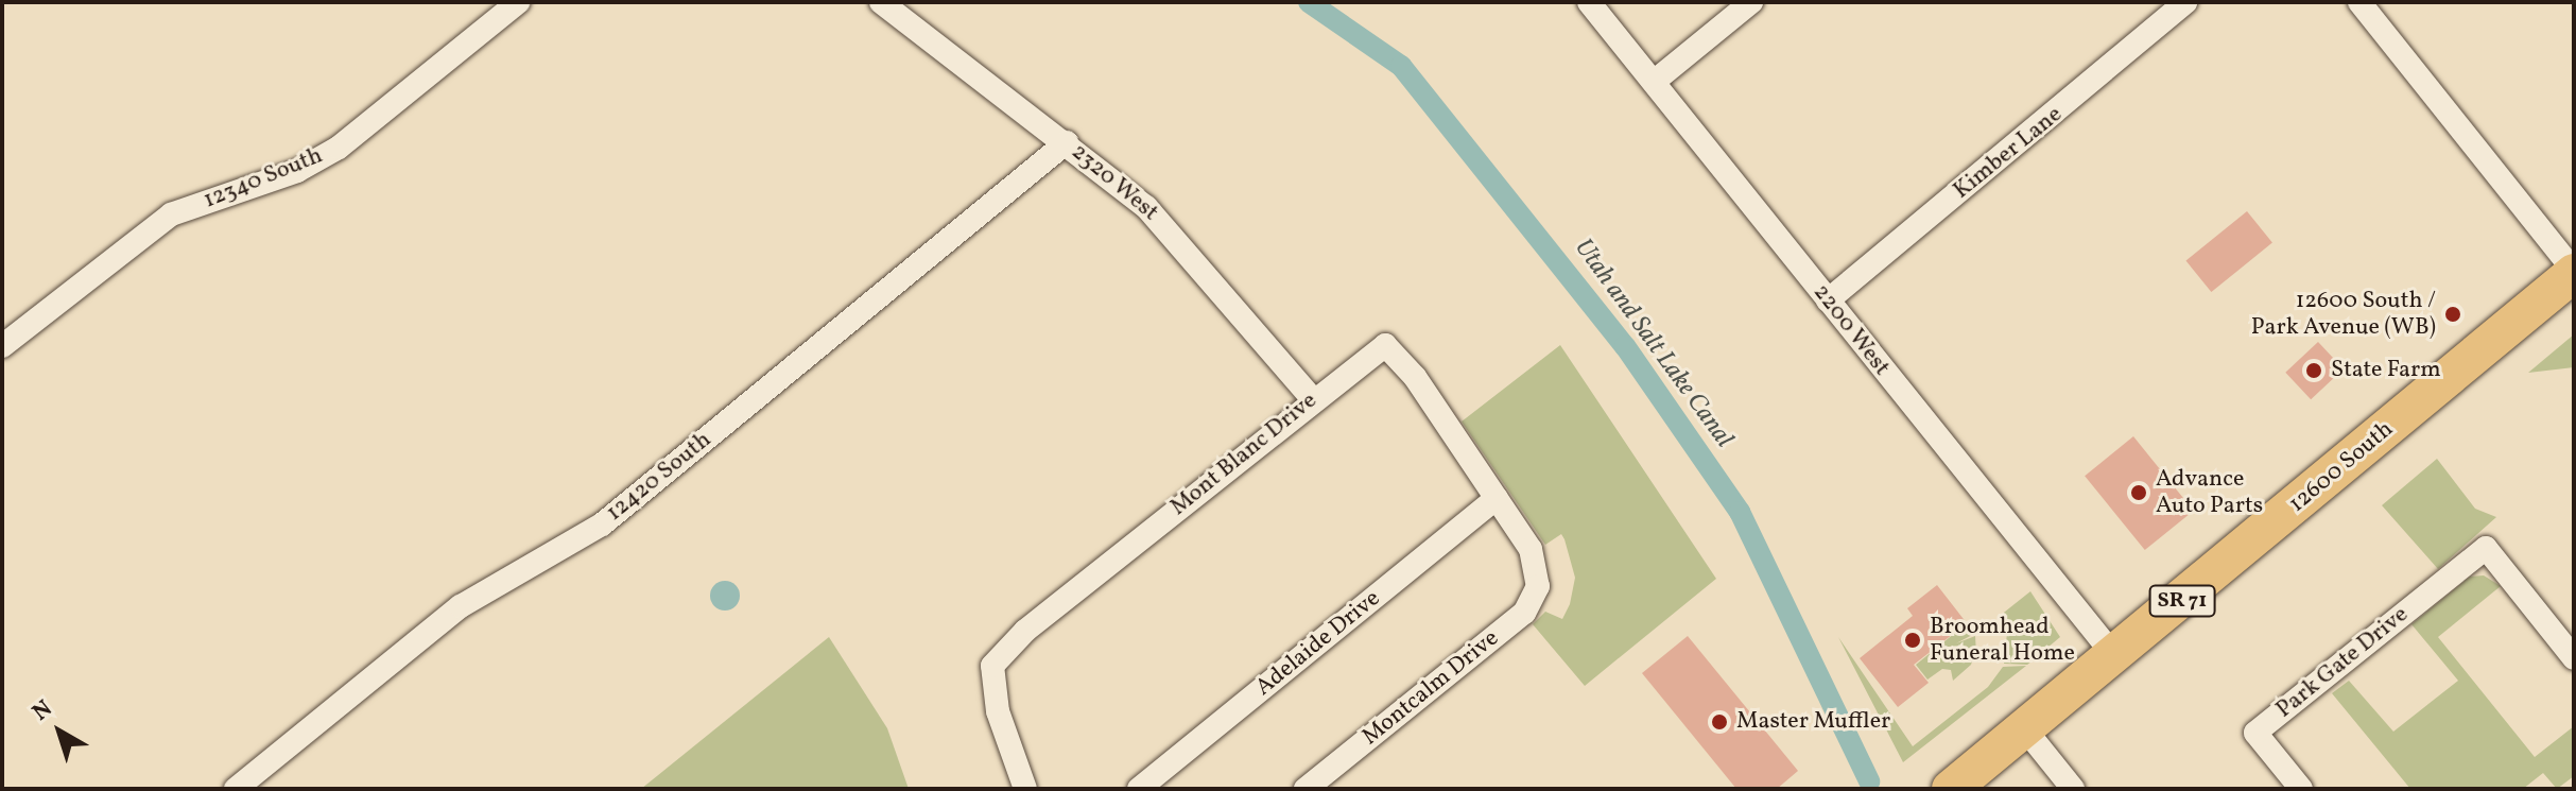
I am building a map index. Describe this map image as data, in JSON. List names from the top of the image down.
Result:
{
  "streets": {
    "main road": ["12600 South", "SR 71"],
    "street": [
      "Kimber Lane",
      "12340 South",
      "2320 West",
      "2200 West",
      "Mont Blanc Drive",
      "12420 South",
      "Adelaide Drive",
      "Park Gate Drive",
      "Montcalm Drive"
    ]
  },
  "crossings": [
    ["Kimber Lane", "2200 West"],
    ["2320 West", "Mont Blanc Drive"],
    ["2320 West", "12420 South"],
    ["2200 West", "12600 South"],
    ["Mont Blanc Drive", "Adelaide Drive"],
    ["Mont Blanc Drive", "Montcalm Drive"]
  ],
  "water": ["Utah and Salt Lake Canal"],
  "places": [
    "12600 South / Park Avenue (WB)",
    "State Farm",
    "Advance Auto Parts",
    "Broomhead Funeral Home",
    "Master Muffler"
  ],
  "north": "top left"
}
